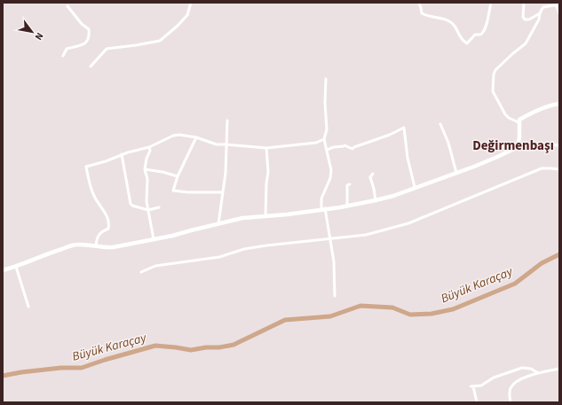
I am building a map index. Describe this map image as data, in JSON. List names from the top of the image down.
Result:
{
  "districts": ["Değirmenbaşı"],
  "water": ["Büyük Karaçay"],
  "north": "bottom right"
}
